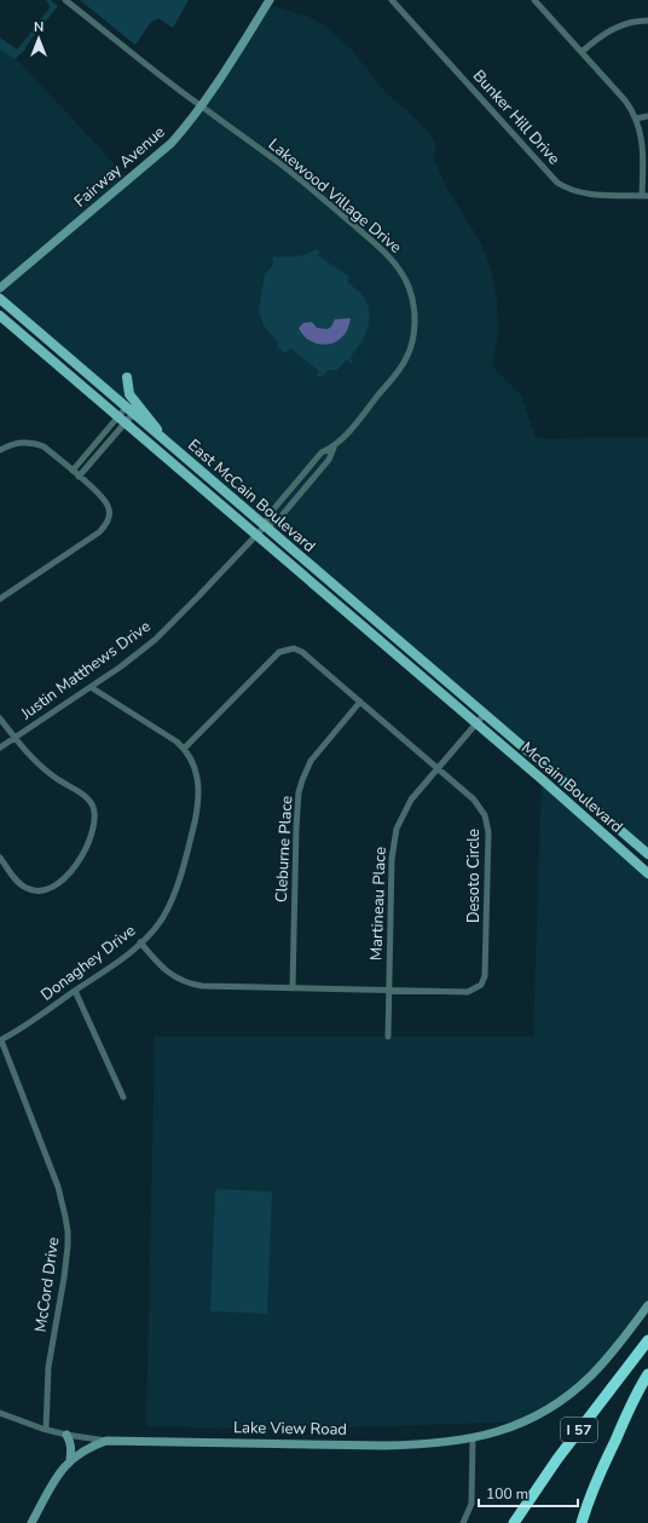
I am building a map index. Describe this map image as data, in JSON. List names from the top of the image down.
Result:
{
  "streets": {
    "highway": ["I 57"],
    "main road": ["East McCain Boulevard", "McCain Boulevard"],
    "street": [
      "Bunker Hill Drive",
      "Fairway Avenue",
      "Lakewood Village Drive",
      "Justin Matthews Drive",
      "Cleburne Place",
      "Desoto Circle",
      "Martineau Place",
      "Donaghey Drive",
      "McCord Drive",
      "Lake View Road"
    ]
  },
  "crossings": [
    ["Fairway Avenue", "Lakewood Village Drive"],
    ["Lakewood Village Drive", "East McCain Boulevard"],
    ["Lakewood Village Drive", "Justin Matthews Drive"],
    ["East McCain Boulevard", "Justin Matthews Drive"],
    ["East McCain Boulevard", "McCain Boulevard"],
    ["East McCain Boulevard", "Martineau Place"],
    ["Justin Matthews Drive", "Donaghey Drive"],
    ["McCain Boulevard", "Martineau Place"],
    ["Cleburne Place", "Desoto Circle"],
    ["Desoto Circle", "Martineau Place"],
    ["Desoto Circle", "Donaghey Drive"],
    ["Donaghey Drive", "McCord Drive"]
  ],
  "scale_bar": "100 m",
  "north": "top"
}
